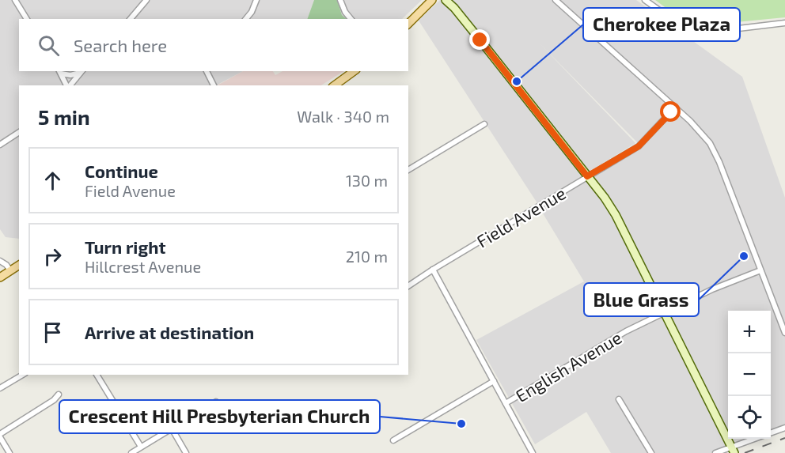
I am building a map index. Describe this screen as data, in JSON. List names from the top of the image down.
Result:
{
  "streets": {
    "street": ["Field Avenue", "English Avenue"]
  },
  "places": ["Cherokee Plaza", "Blue Grass", "Crescent Hill Presbyterian Church"],
  "page": {
    "search": "Search here",
    "heading": ["5 min", "Walk · 340 m"],
    "list": [
      ["Continue", "Field Avenue", "130 m"],
      ["Turn right", "Hillcrest Avenue", "210 m"],
      "Arrive at destination"
    ],
    "map_buttons": ["+", "−"]
  }
}
